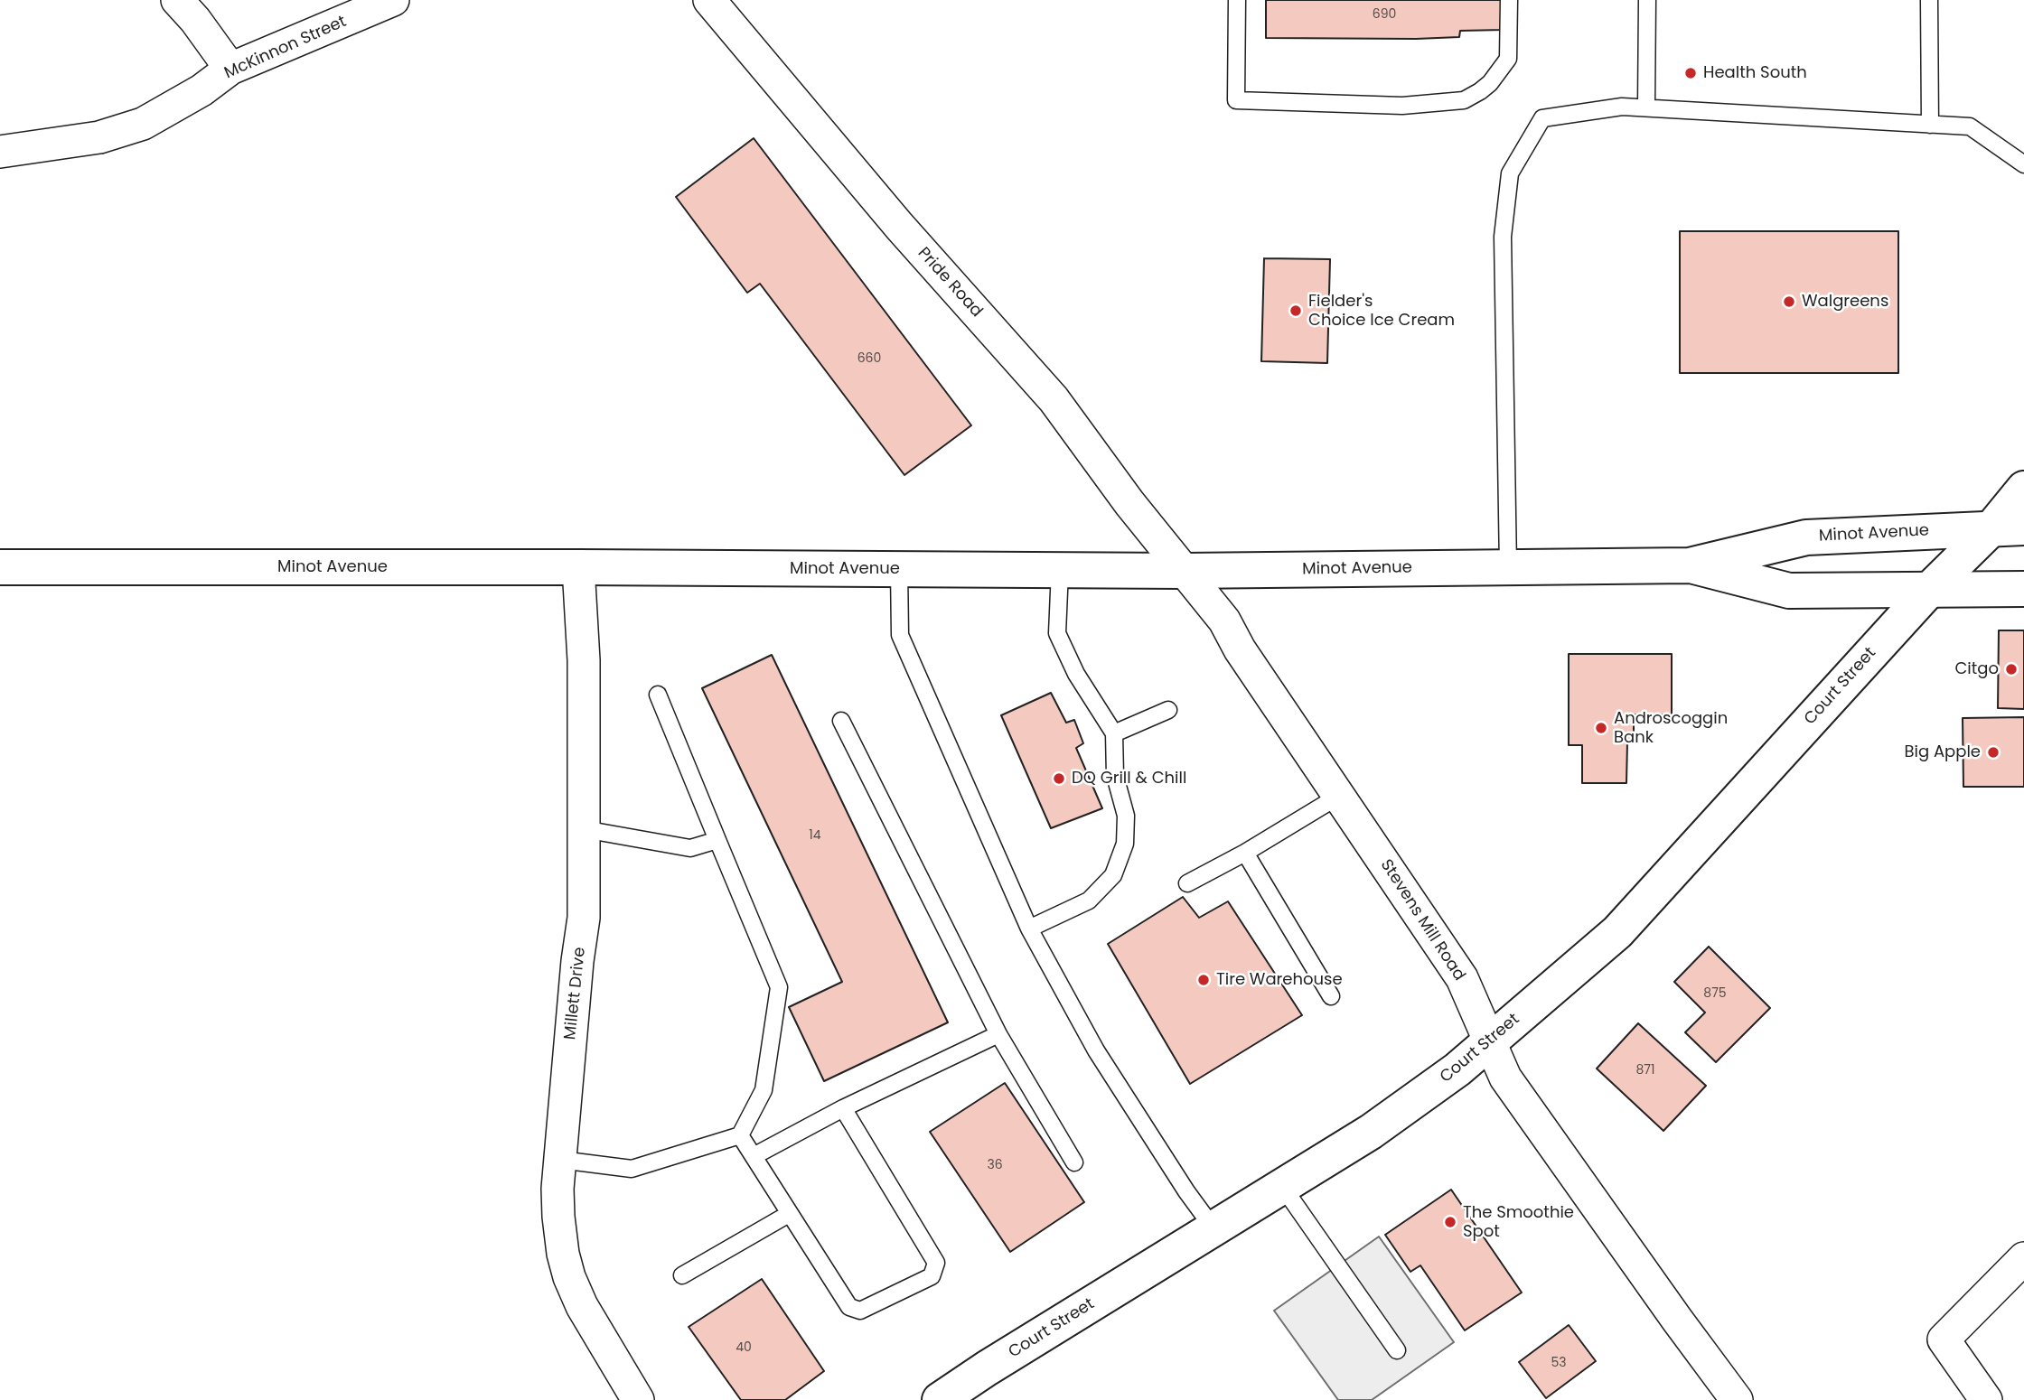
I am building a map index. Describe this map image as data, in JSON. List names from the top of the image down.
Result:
{
  "streets": {
    "main road": ["Minot Avenue", "Court Street"],
    "street": [
      "McKinnon Street",
      "Pride Road",
      "Stevens Mill Road",
      "Millett Drive"
    ]
  },
  "crossings": [
    ["Pride Road", "Minot Avenue"],
    ["Pride Road", "Stevens Mill Road"],
    ["Minot Avenue", "Court Street"],
    ["Minot Avenue", "Stevens Mill Road"],
    ["Minot Avenue", "Millett Drive"],
    ["Court Street", "Stevens Mill Road"]
  ],
  "places": [
    "Health South",
    "Walgreens",
    "Fielder's Choice Ice Cream",
    "Citgo",
    "Androscoggin Bank",
    "Big Apple",
    "DQ Grill & Chill",
    "Tire Warehouse",
    "The Smoothie Spot"
  ],
  "house_numbers": [
    "690",
    "660",
    "14",
    "875",
    "871",
    "36",
    "40",
    "53"
  ]
}
